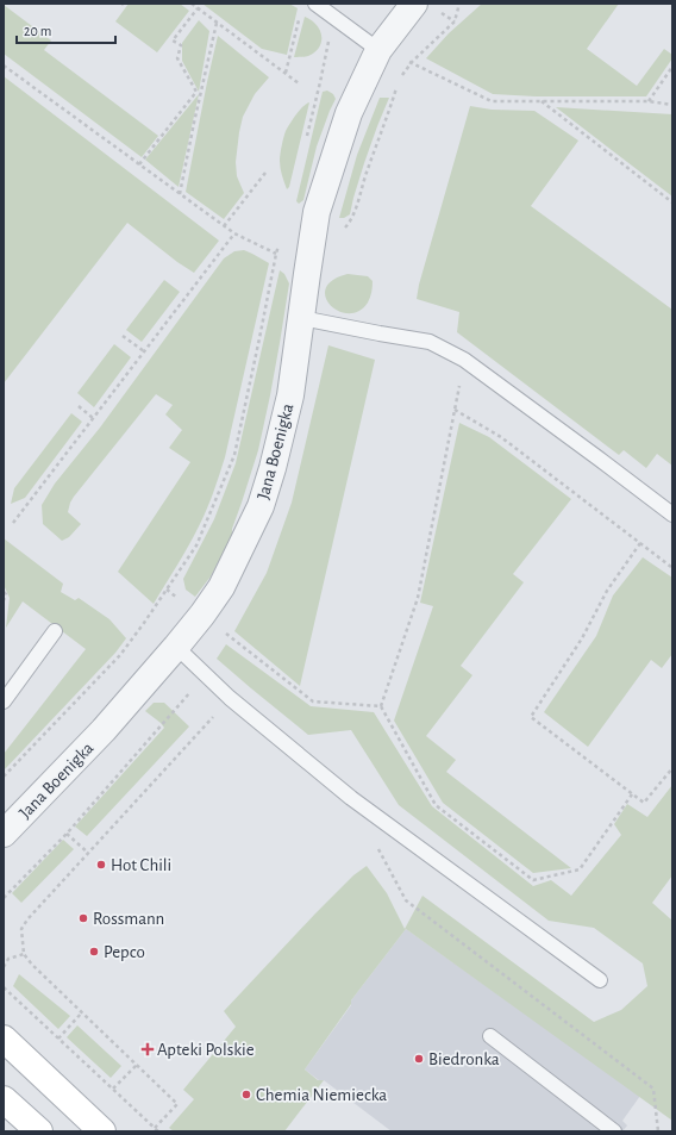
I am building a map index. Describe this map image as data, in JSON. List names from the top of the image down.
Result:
{
  "streets": {
    "street": ["Jana Boenigka"]
  },
  "places": {
    "other": [
      "Hot Chili",
      "Rossmann",
      "Pepco",
      "Biedronka",
      "Chemia Niemiecka"
    ],
    "health": ["Apteki Polskie"]
  },
  "scale_bar": "20 m"
}
